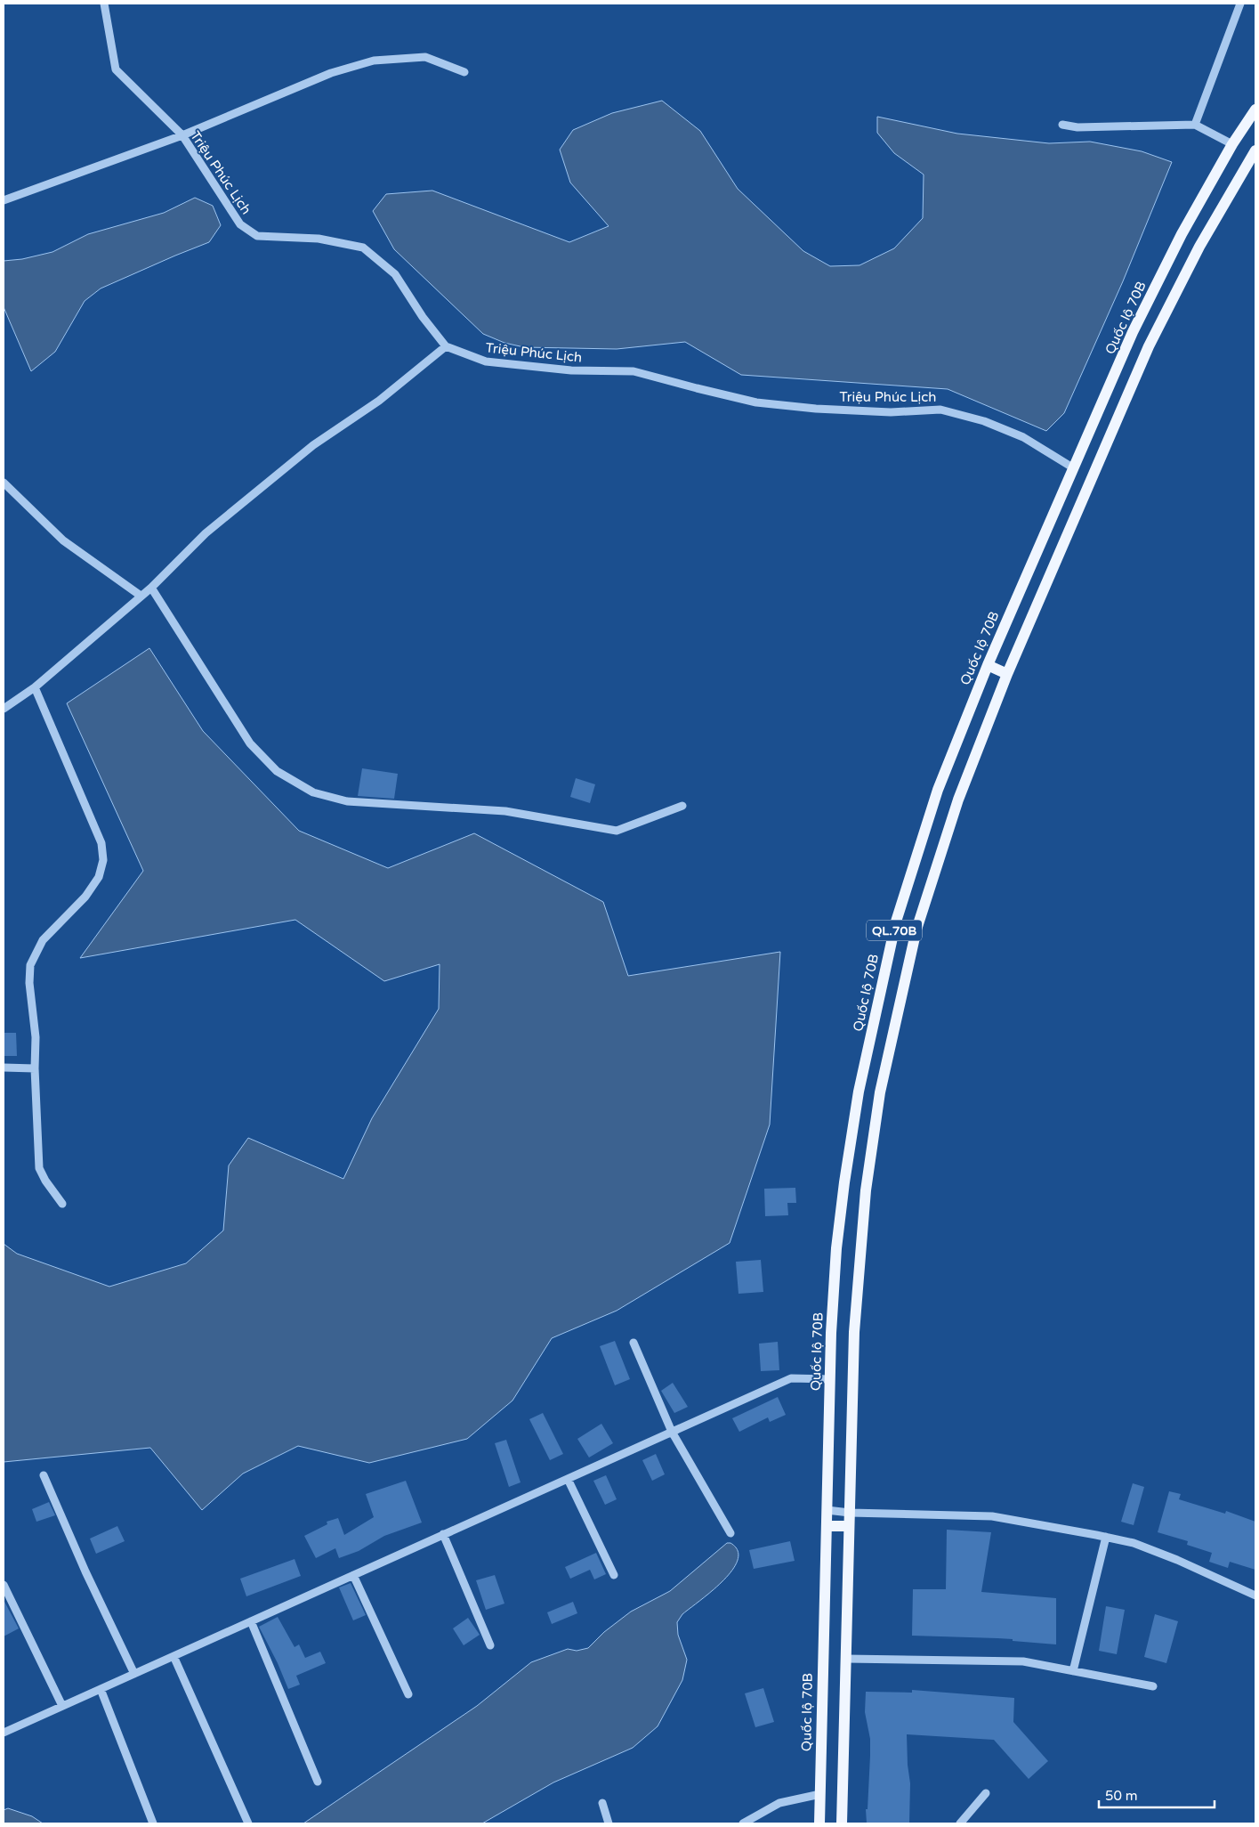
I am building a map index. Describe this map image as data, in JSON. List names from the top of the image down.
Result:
{
  "streets": {
    "main road": ["Quốc lộ 70B", "QL.70B"],
    "street": ["Triệu Phúc Lịch"]
  },
  "crossings": [
    ["Triệu Phúc Lịch", "Quốc lộ 70B"]
  ],
  "scale_bar": "50 m"
}
